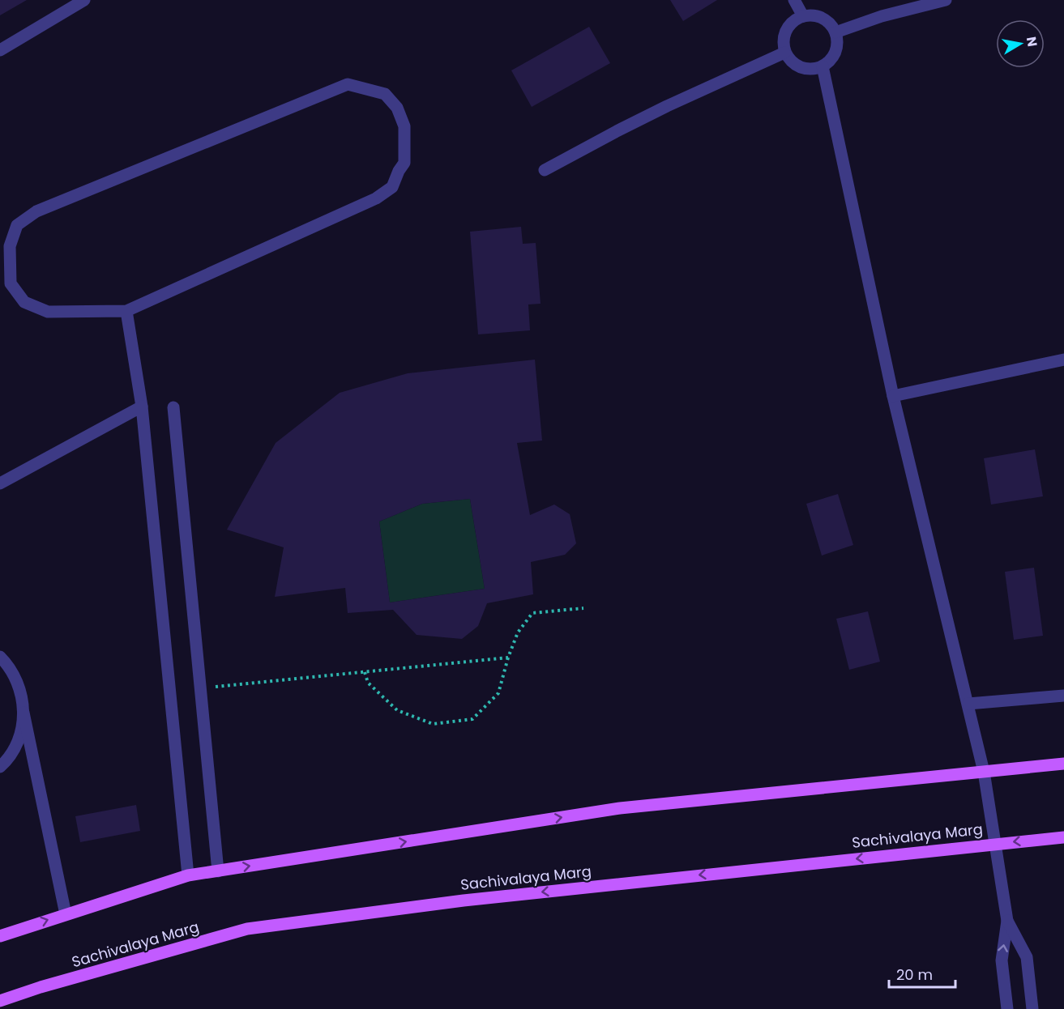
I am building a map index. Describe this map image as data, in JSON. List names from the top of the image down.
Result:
{
  "streets": {
    "main road": ["Sachivalaya Marg"]
  },
  "scale_bar": "20 m",
  "north": "right"
}
